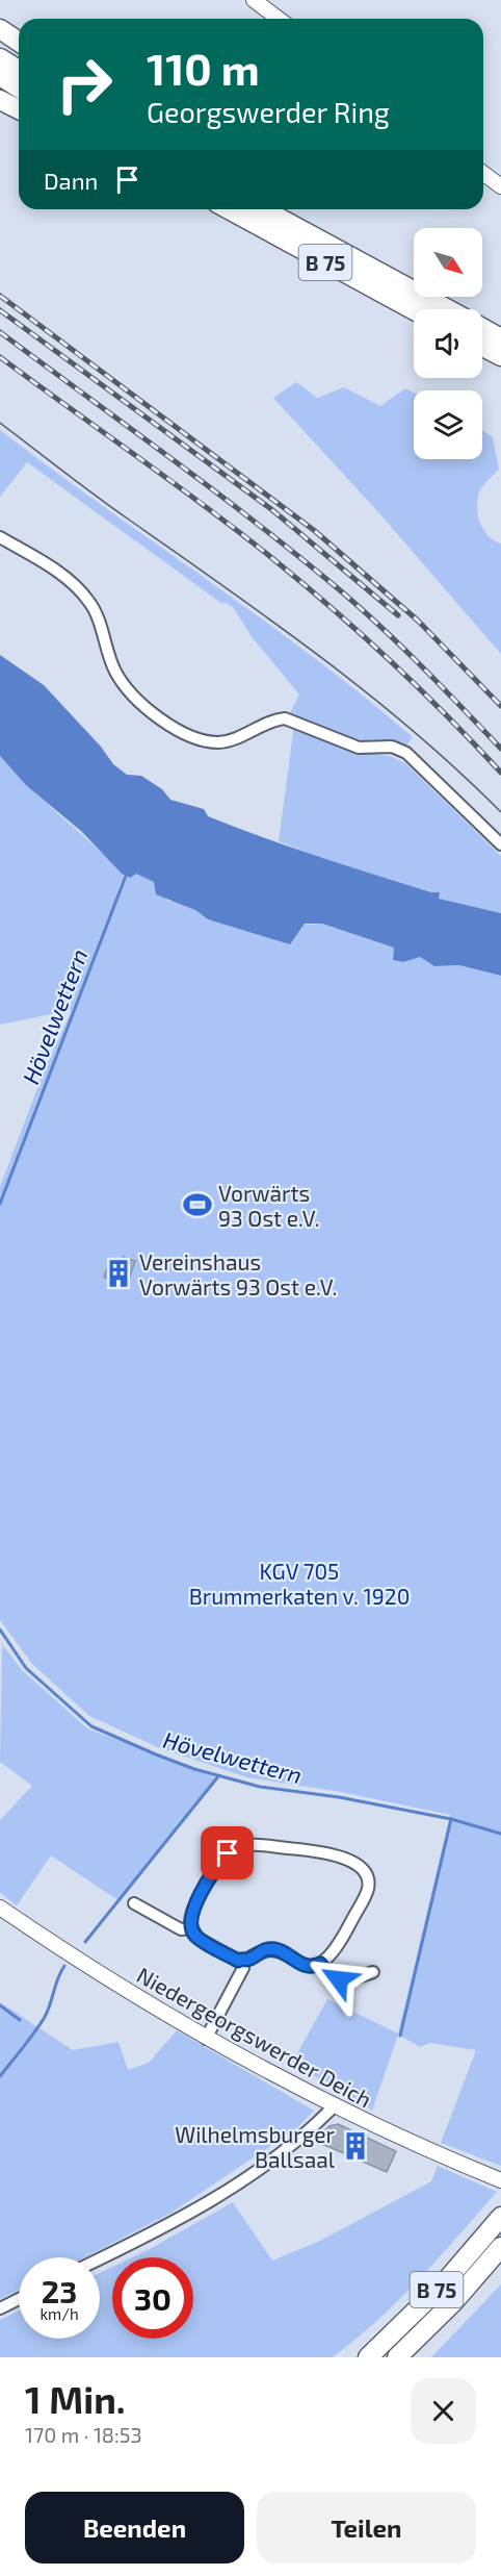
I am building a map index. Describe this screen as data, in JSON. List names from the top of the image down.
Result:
{
  "streets": {
    "highway": ["B 75"],
    "street": ["Niedergeorgswerder Deich"]
  },
  "water": ["Hövelwettern"],
  "parks": ["KGV 705 Brummerkaten v. 1920"],
  "places": {
    "sports": ["Vorwärts 93 Ost e.V."],
    "building": ["Vereinshaus Vorwärts 93 Ost e.V.", "Wilhelmsburger Ballsaal"]
  },
  "north": "bottom right",
  "page": {
    "turn": ["110 m", "Georgswerder Ring"],
    "then": "Dann",
    "speed": "23 km/h",
    "limit": "30",
    "heading": ["1 Min.", "170 m · 18:53"],
    "buttons": ["Beenden", "Teilen"]
  }
}
